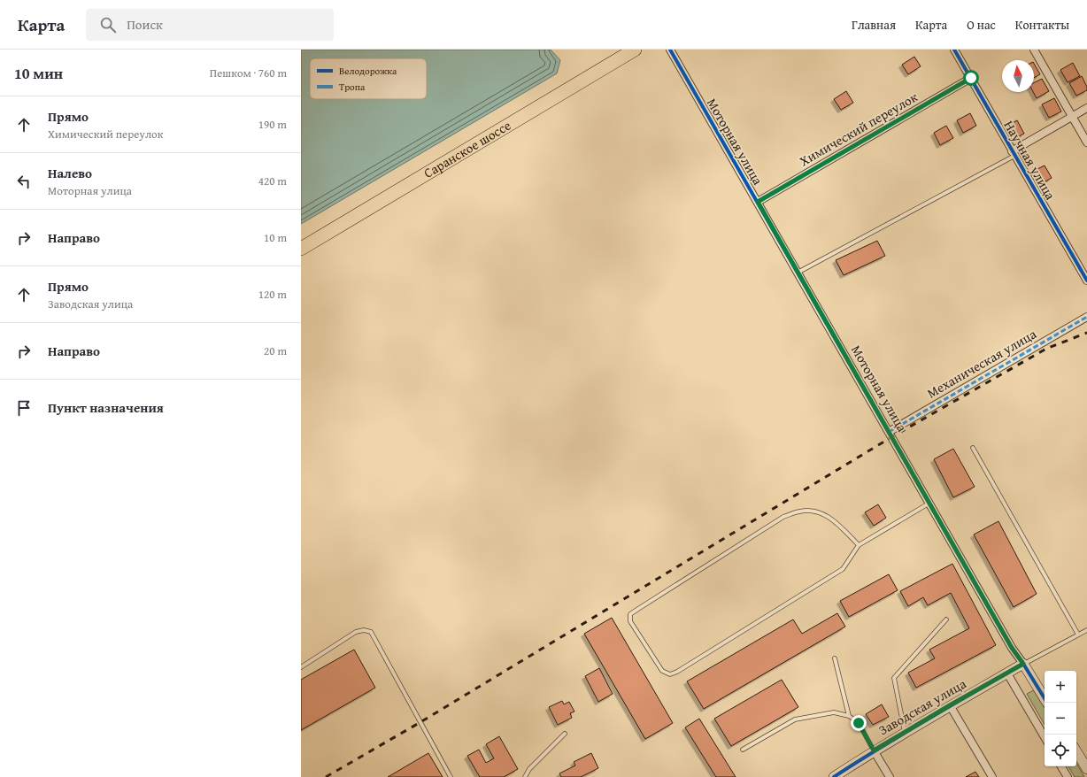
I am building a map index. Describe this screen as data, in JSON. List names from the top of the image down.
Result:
{
  "streets": {
    "highway": ["Саранское шоссе"],
    "street": [
      "Химический переулок",
      "Моторная улица",
      "Научная улица",
      "Механическая улица",
      "Заводская улица"
    ]
  },
  "crossings": [
    ["Химический переулок", "Моторная улица"],
    ["Химический переулок", "Научная улица"],
    ["Моторная улица", "Механическая улица"],
    ["Моторная улица", "Заводская улица"]
  ],
  "legend": ["Велодорожка", "Тропа"],
  "north": "top",
  "page": {
    "header": "Карта",
    "search": "Поиск",
    "nav": [
      "Главная",
      "Карта",
      "О нас",
      "Контакты"
    ],
    "heading": ["10 мин", "Пешком · 760 m"],
    "list": [
      ["Прямо", "Химический переулок", "190 m"],
      ["Налево", "Моторная улица", "420 m"],
      ["Направо", "10 m"],
      ["Прямо", "Заводская улица", "120 m"],
      ["Направо", "20 m"],
      "Пункт назначения"
    ],
    "map_buttons": ["+", "−"]
  }
}
